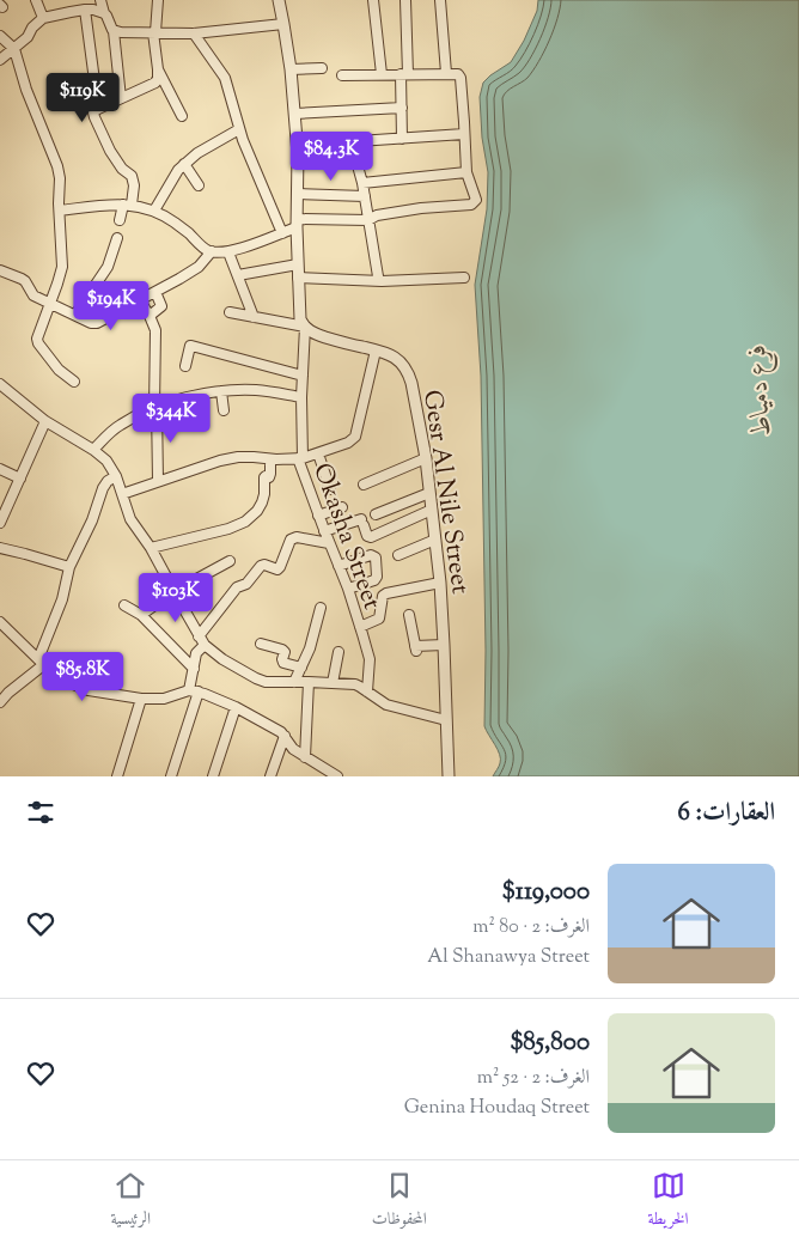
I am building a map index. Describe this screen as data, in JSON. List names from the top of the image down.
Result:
{
  "streets": {
    "street": ["Gesr Al Nile Street", "Okasha Street"]
  },
  "crossings": [
    ["Gesr Al Nile Street", "Okasha Street"]
  ],
  "water": ["فرع دمياط"],
  "page": {
    "price": [
      "$119K",
      "$84.3K",
      "$194K",
      "$344K",
      "$103K",
      "$85.8K"
    ],
    "heading": "العقارات: 6",
    "list": [
      {
        "name": "$119,000",
        "note": "الغرف: 2 · 80 m² · Al Shanawya Street"
      },
      {
        "name": "$85,800",
        "note": "الغرف: 2 · 52 m² · Genina Houdaq Street"
      }
    ],
    "tabs": ["الخريطة", "المحفوظات", "الرئيسية"]
  }
}
